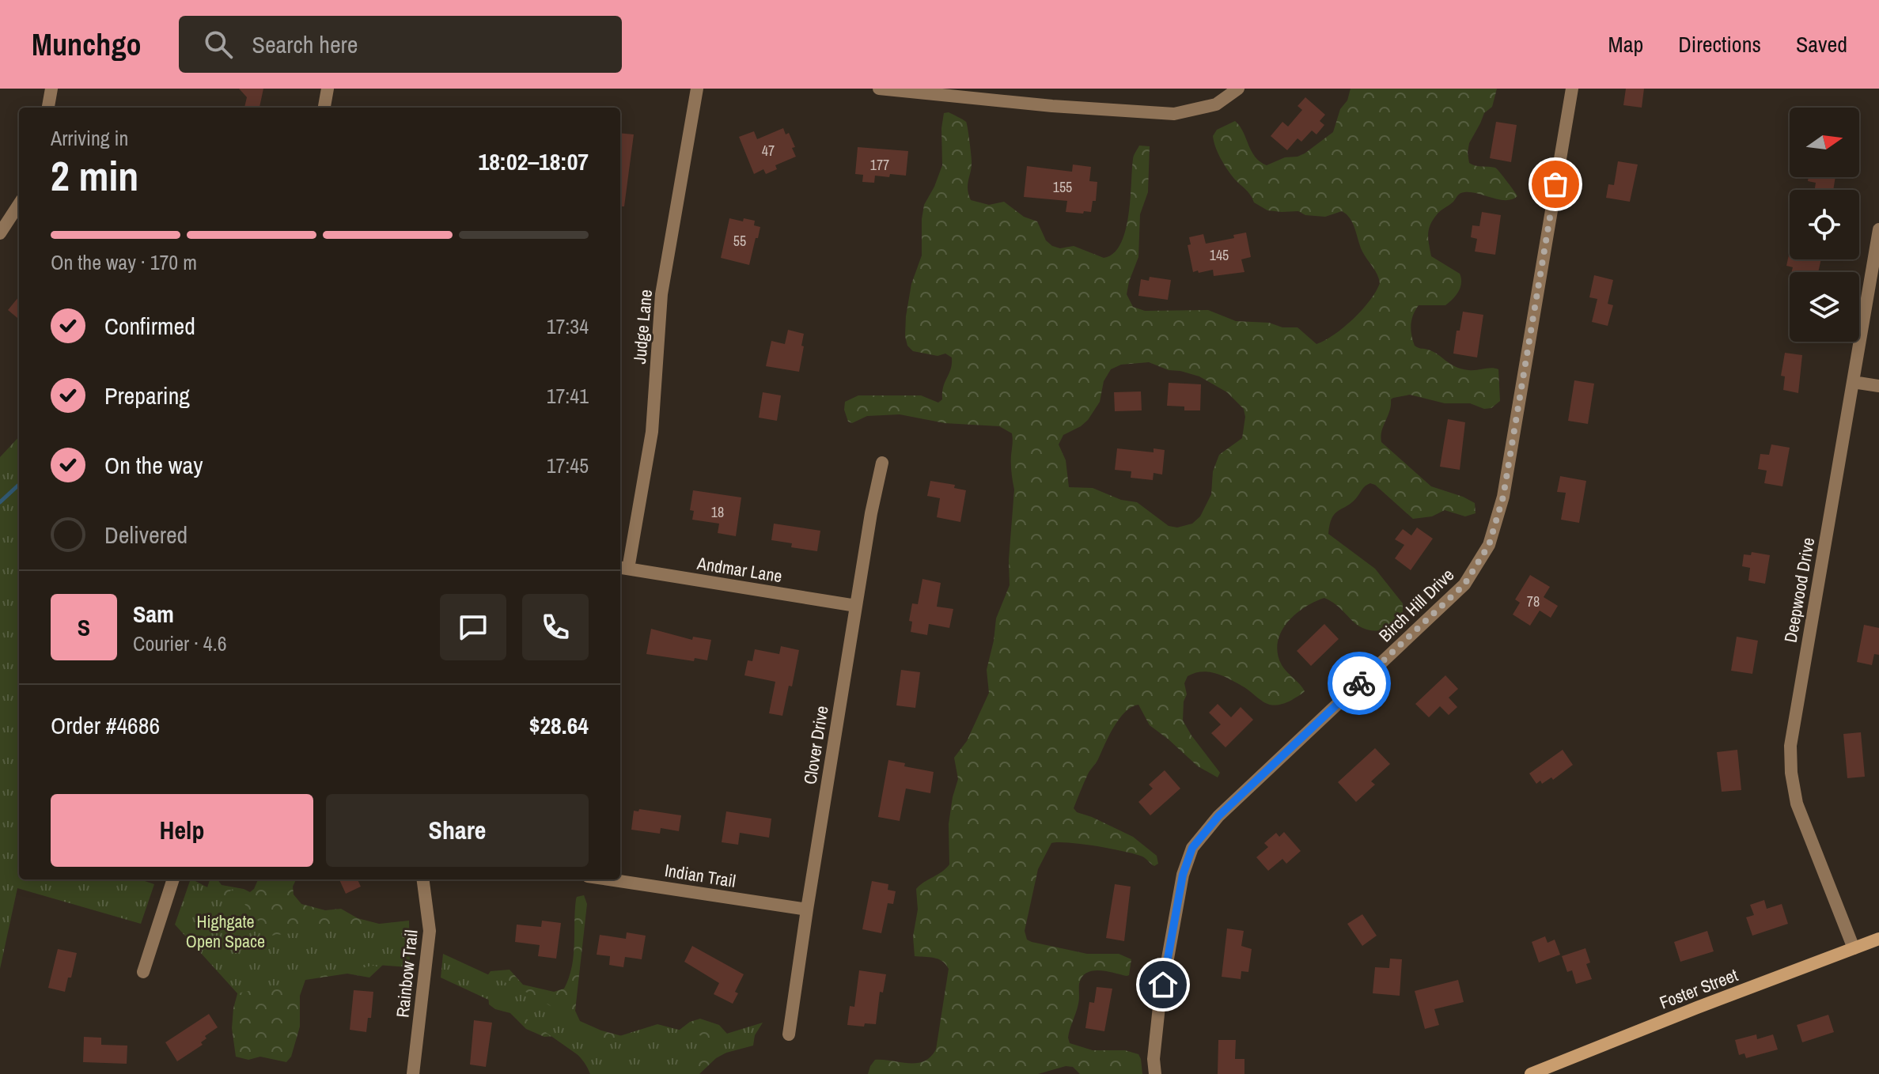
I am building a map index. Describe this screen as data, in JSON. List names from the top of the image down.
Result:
{
  "streets": {
    "street": [
      "Judge Lane",
      "Andmar Lane",
      "Deepwood Drive",
      "Birch Hill Drive",
      "Clover Drive",
      "Indian Trail",
      "Rainbow Trail",
      "Foster Street"
    ]
  },
  "crossings": [
    ["Judge Lane", "Andmar Lane"],
    ["Andmar Lane", "Clover Drive"],
    ["Deepwood Drive", "Foster Street"],
    ["Clover Drive", "Indian Trail"]
  ],
  "parks": ["Highgate Open Space"],
  "house_numbers": [
    "47",
    "177",
    "155",
    "55",
    "145",
    "18",
    "78"
  ],
  "north": "right",
  "page": {
    "header": "Munchgo",
    "search": "Search here",
    "nav": ["Map", "Directions", "Saved"],
    "heading": ["2 min", "Arriving in", "18:02–18:07"],
    "panel": [
      "Sam",
      "Courier · 4.6",
      "Order #4686",
      "$28.64"
    ],
    "bar": "On the way · 170 m",
    "list": [
      ["Confirmed", "17:34"],
      ["Preparing", "17:41"],
      ["On the way", "17:45"],
      "Delivered"
    ],
    "round": "S",
    "buttons": ["Help", "Share"]
  }
}
